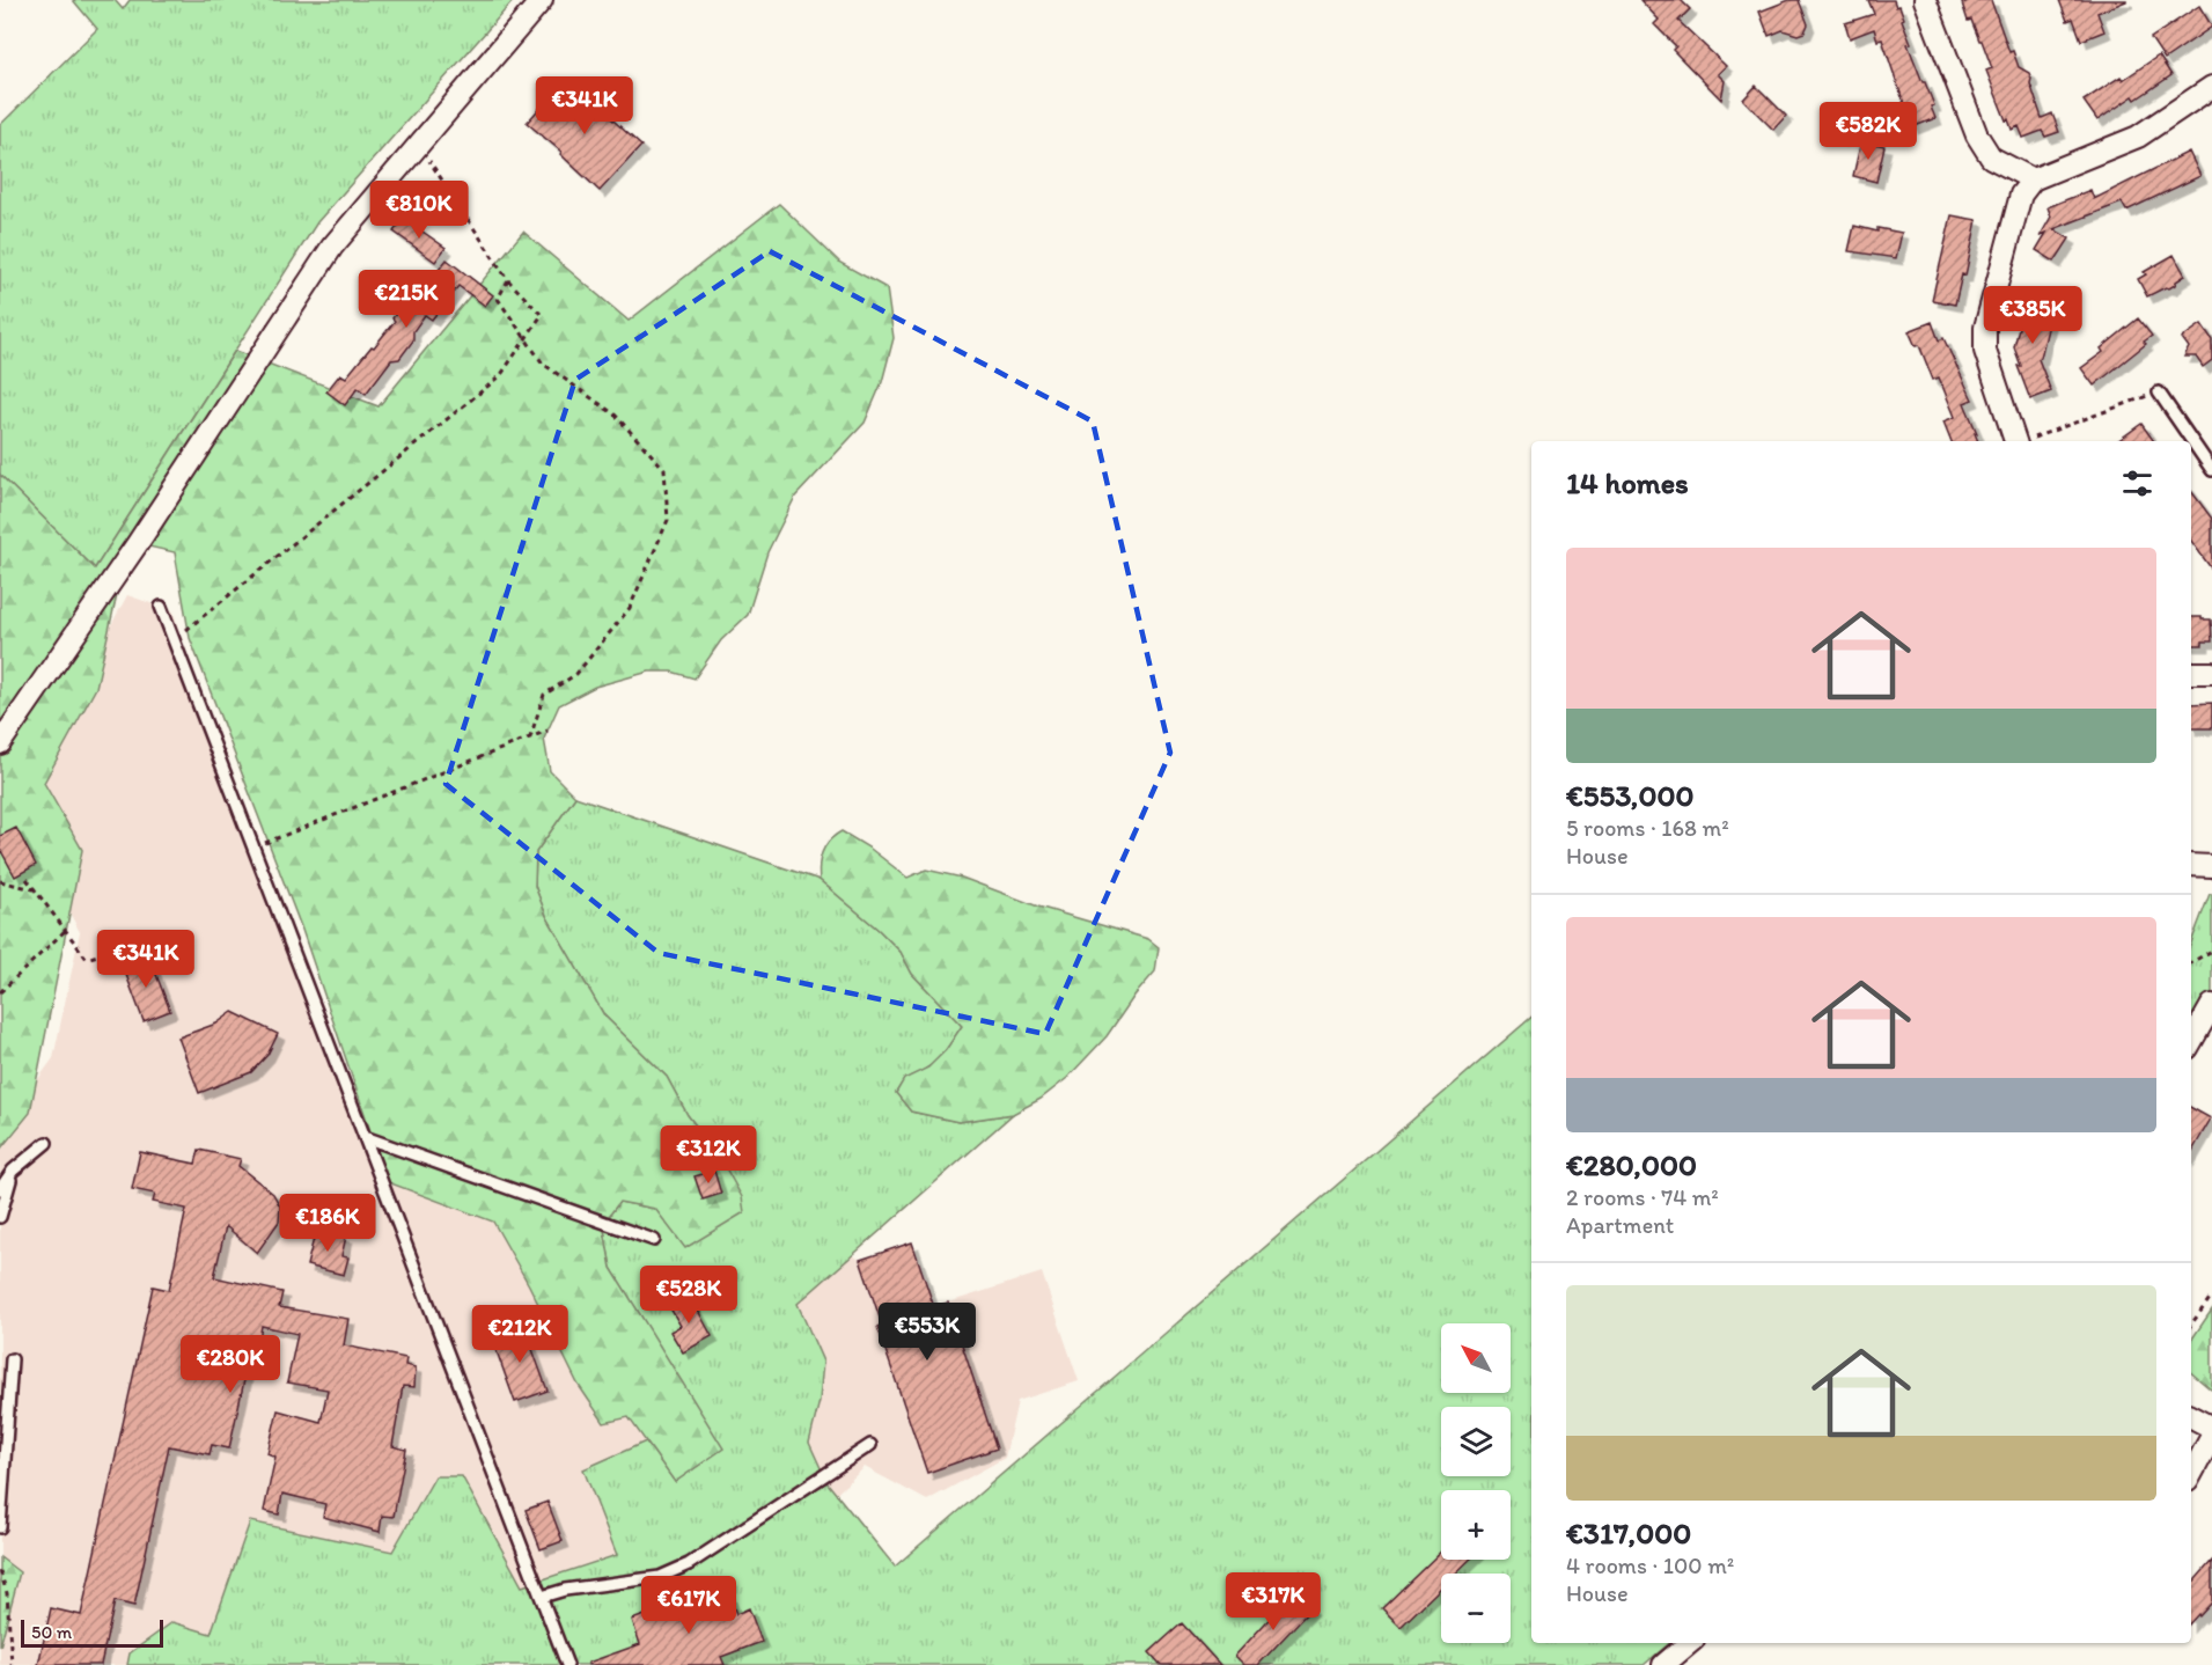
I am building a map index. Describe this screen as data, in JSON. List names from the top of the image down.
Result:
{
  "scale_bar": "50 m",
  "north": "top left",
  "page": {
    "price": [
      "€341K",
      "€582K",
      "€810K",
      "€215K",
      "€385K",
      "€341K",
      "€312K",
      "€186K",
      "€528K",
      "€553K",
      "€212K",
      "€280K",
      "€317K",
      "€617K"
    ],
    "heading": "14 homes",
    "list": [
      {
        "name": "€553,000",
        "note": "5 rooms · 168 m² · House"
      },
      {
        "name": "€280,000",
        "note": "2 rooms · 74 m² · Apartment"
      },
      {
        "name": "€317,000",
        "note": "4 rooms · 100 m² · House"
      }
    ],
    "map_buttons": ["+", "−"],
    "scale": "50 m"
  }
}
